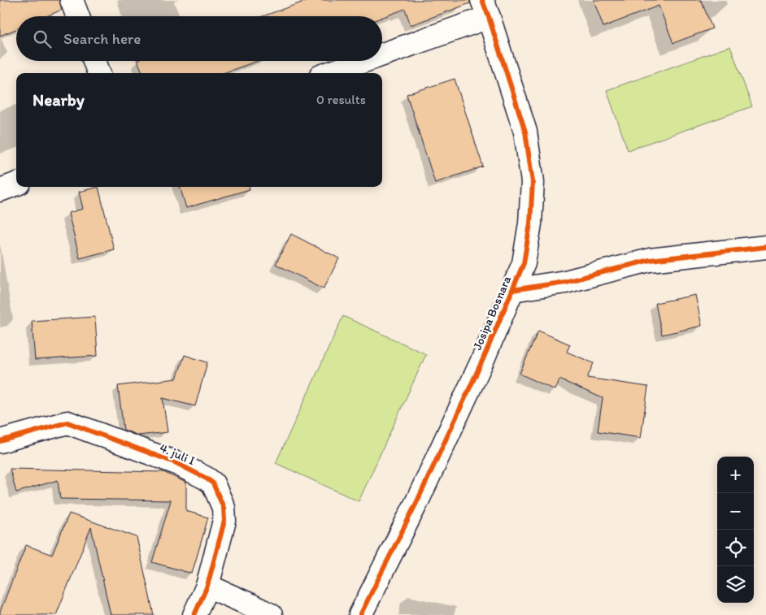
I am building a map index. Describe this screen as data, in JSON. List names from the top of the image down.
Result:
{
  "streets": {
    "street": ["Josipa Bosnara", "4. juli I"]
  },
  "page": {
    "search": "Search here",
    "heading": ["Nearby", "0 results"],
    "map_buttons": ["+", "−"]
  }
}
